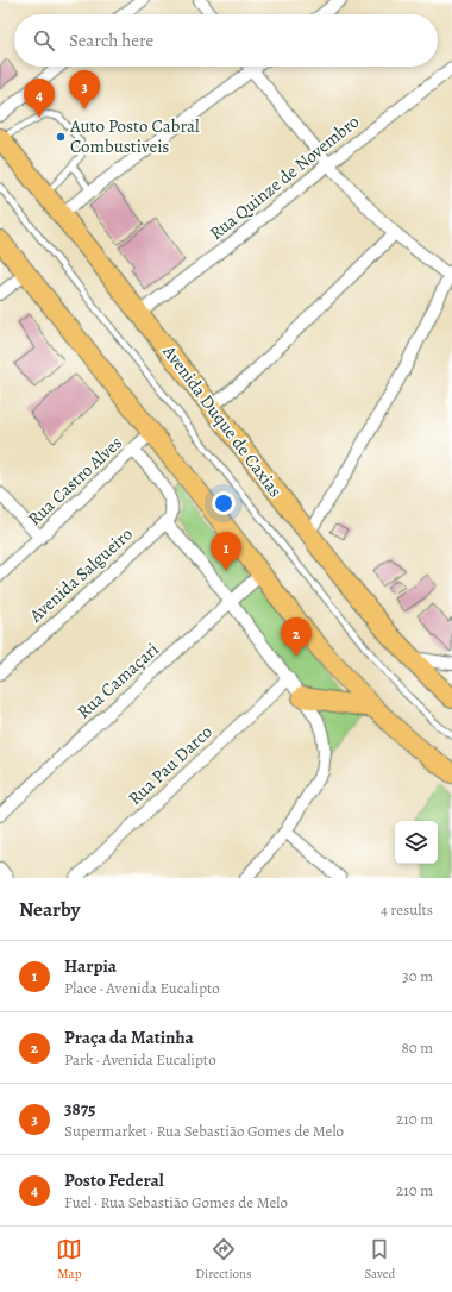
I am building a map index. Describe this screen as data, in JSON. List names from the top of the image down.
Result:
{
  "streets": {
    "highway": ["Avenida Duque de Caxias"],
    "street": [
      "Rua Quinze de Novembro",
      "Rua Castro Alves",
      "Avenida Salgueiro",
      "Rua Camaçari",
      "Rua Pau Darco"
    ]
  },
  "crossings": [
    ["Rua Quinze de Novembro", "Avenida Duque de Caxias"]
  ],
  "places": ["Auto Posto Cabral Combustiveis"],
  "page": {
    "search": "Search here",
    "pins": [
      "3",
      "4",
      "1",
      "2"
    ],
    "heading": ["Nearby", "4 results"],
    "list": [
      {
        "mark": "1",
        "name": "Harpia",
        "note": "Place · Avenida Eucalipto",
        "value": "30 m"
      },
      {
        "mark": "2",
        "name": "Praça da Matinha",
        "note": "Park · Avenida Eucalipto",
        "value": "80 m"
      },
      {
        "mark": "3",
        "name": "3875",
        "note": "Supermarket · Rua Sebastião Gomes de Melo",
        "value": "210 m"
      },
      {
        "mark": "4",
        "name": "Posto Federal",
        "note": "Fuel · Rua Sebastião Gomes de Melo",
        "value": "210 m"
      }
    ],
    "nav": ["Map", "Directions", "Saved"]
  }
}
